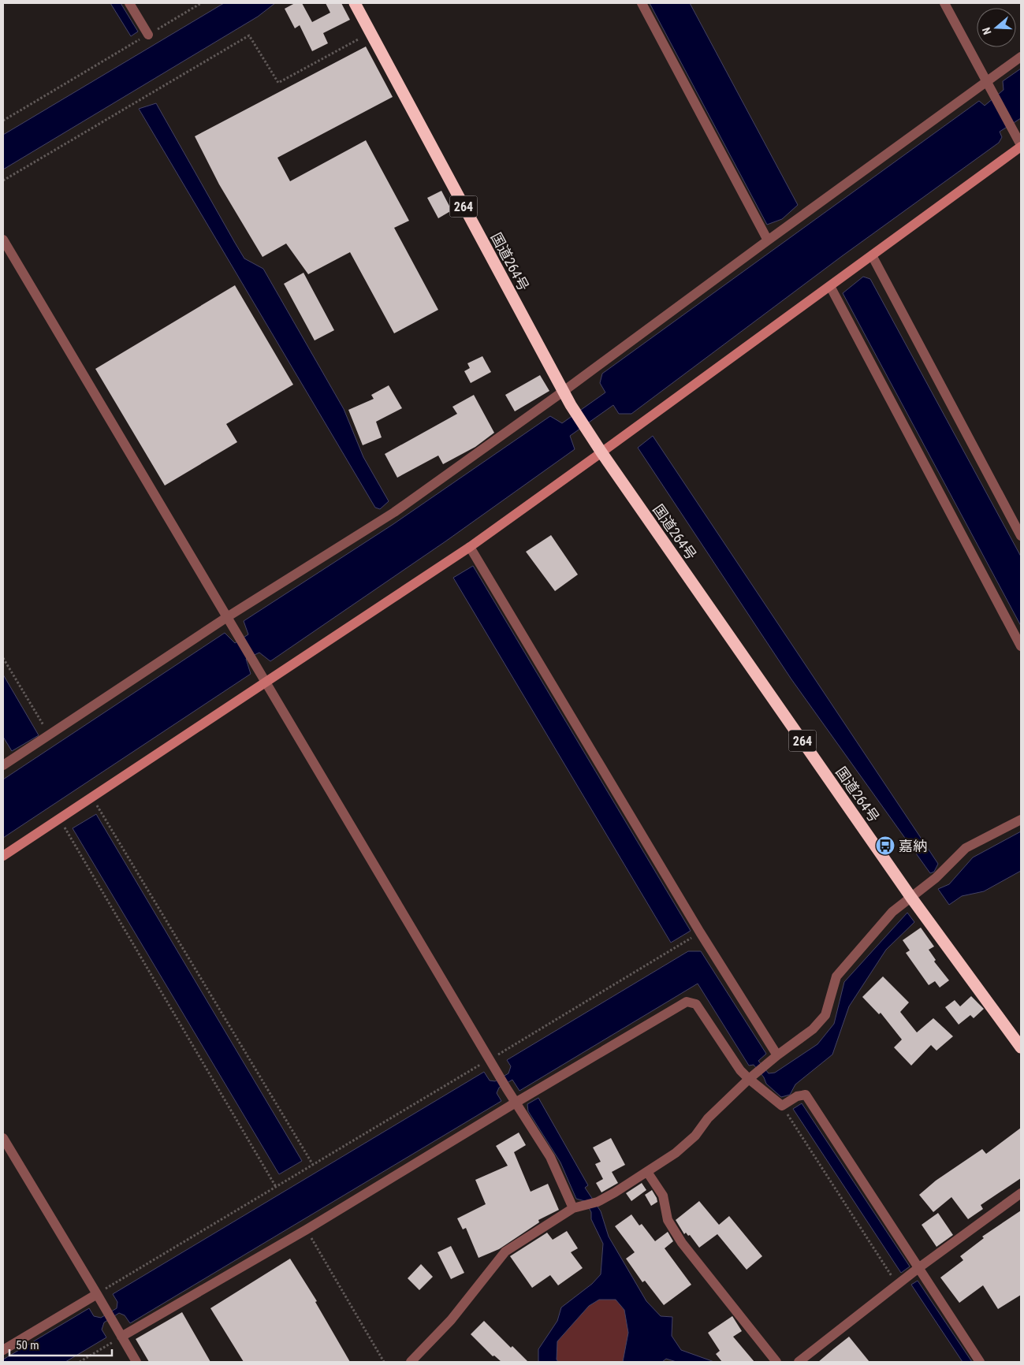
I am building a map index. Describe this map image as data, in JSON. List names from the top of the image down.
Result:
{
  "streets": {
    "highway": ["264", "国道264号"]
  },
  "places": {
    "bus stop": ["嘉納"]
  },
  "scale_bar": "50 m",
  "north": "left"
}
